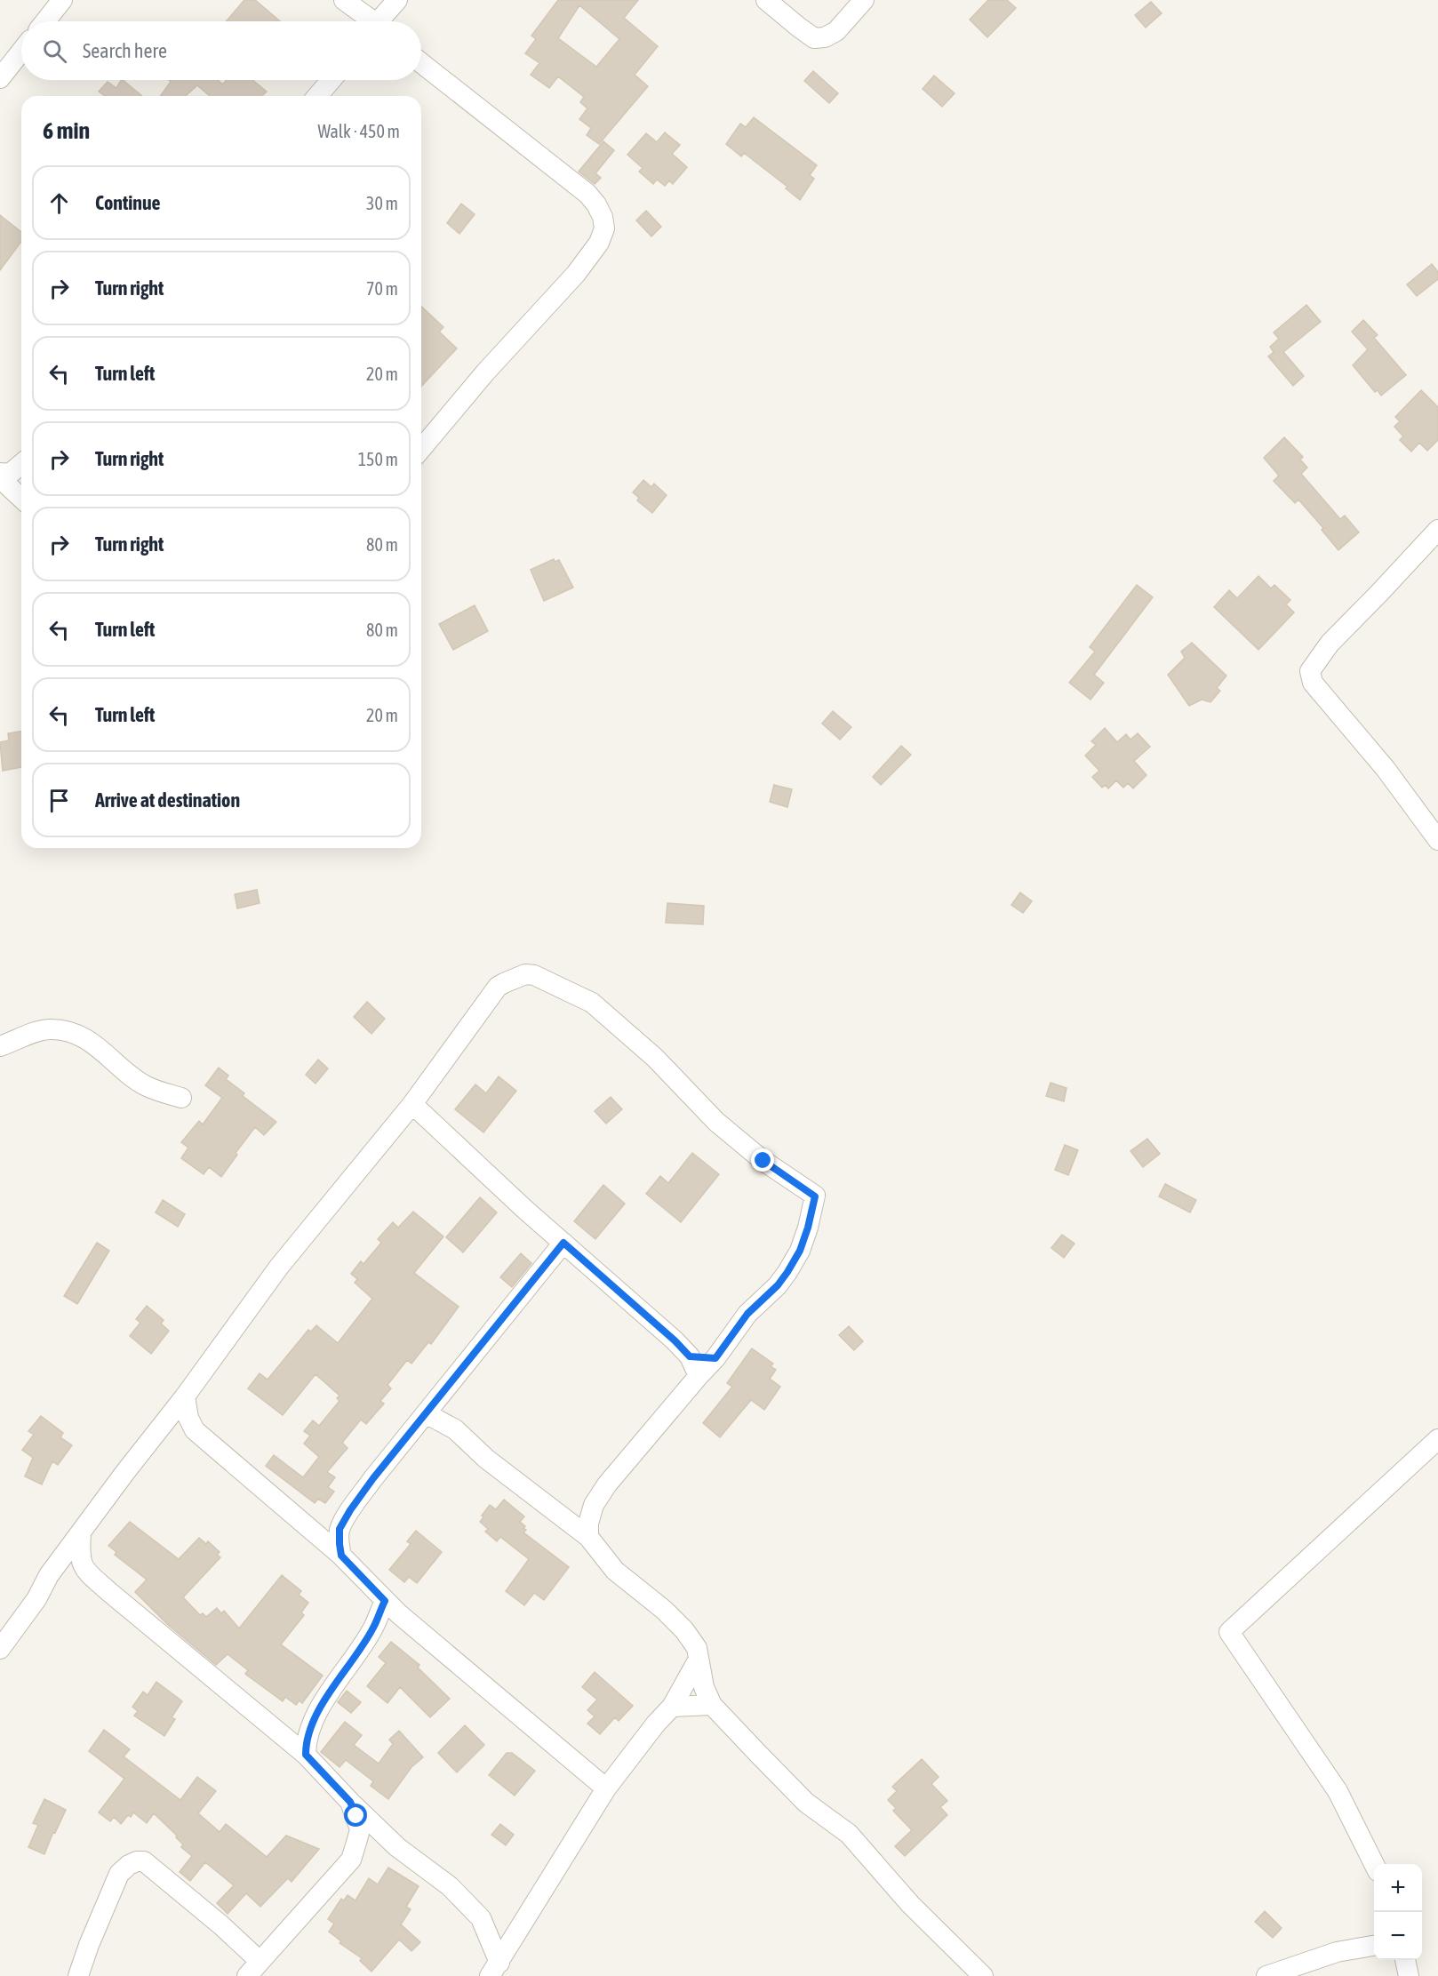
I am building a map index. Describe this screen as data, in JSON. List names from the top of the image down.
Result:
{
  "page": {
    "search": "Search here",
    "heading": ["6 min", "Walk · 450 m"],
    "list": [
      ["Continue", "30 m"],
      ["Turn right", "70 m"],
      ["Turn left", "20 m"],
      ["Turn right", "150 m"],
      ["Turn right", "80 m"],
      ["Turn left", "80 m"],
      ["Turn left", "20 m"],
      "Arrive at destination"
    ],
    "map_buttons": ["+", "−"]
  }
}
